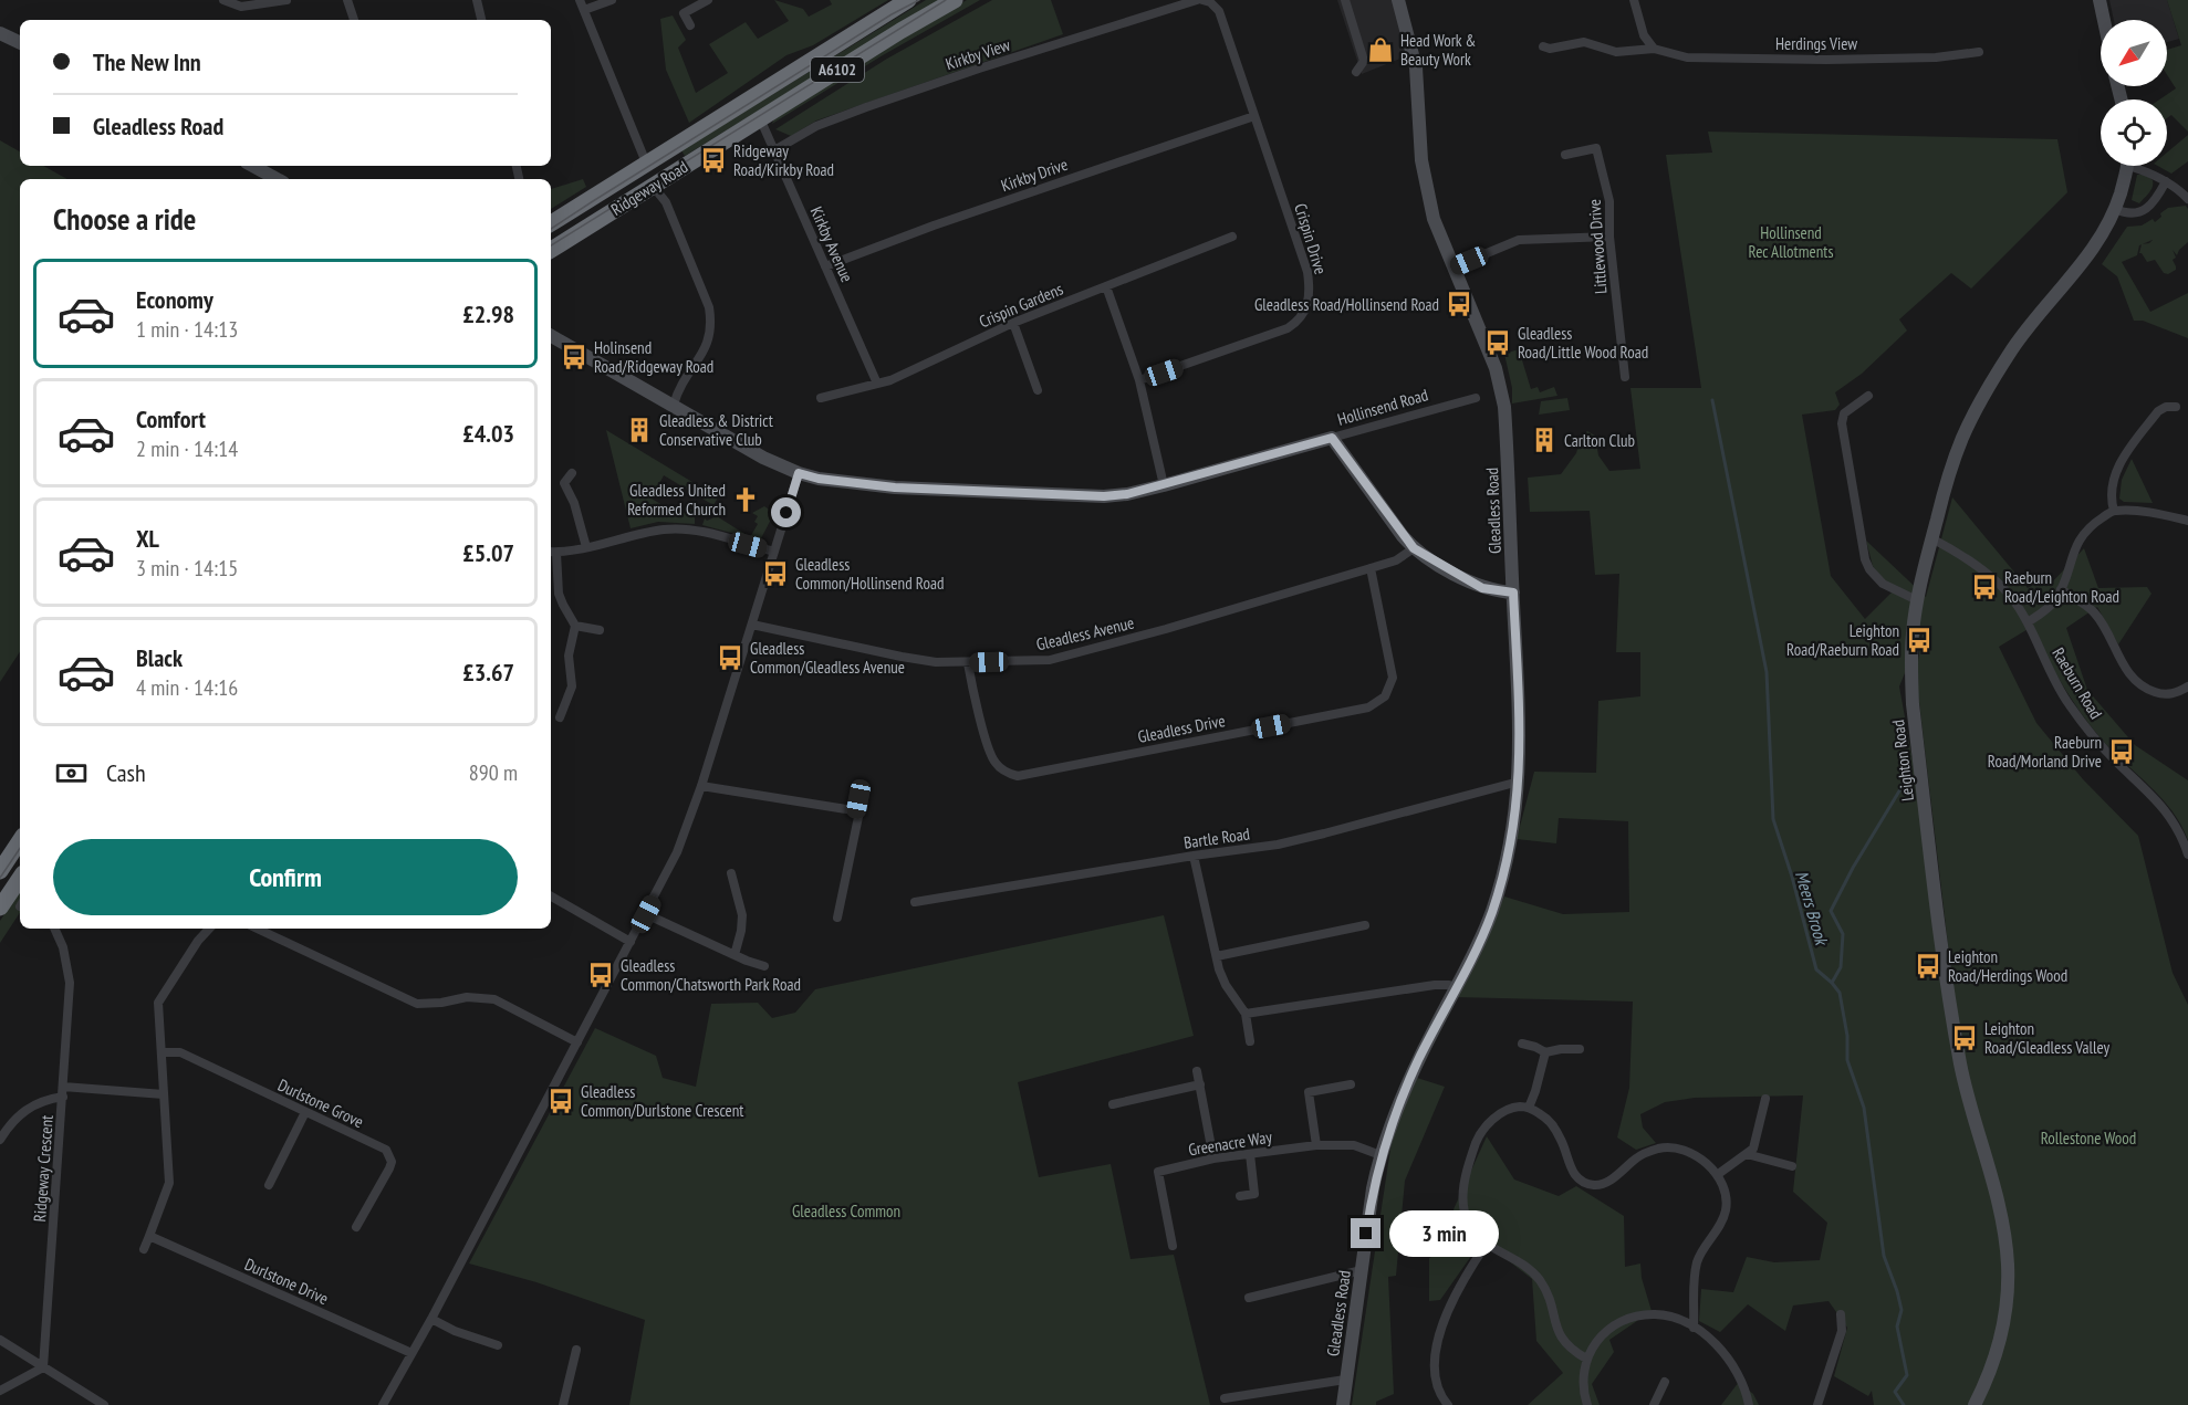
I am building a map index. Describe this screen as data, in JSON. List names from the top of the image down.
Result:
{
  "streets": {
    "highway": ["A6102", "Ridgeway Road"],
    "main road": ["Hollinsend Road", "Gleadless Road", "Leighton Road"],
    "street": [
      "Herdings View",
      "Kirkby View",
      "Kirkby Drive",
      "Crispin Drive",
      "Kirkby Avenue",
      "Littlewood Drive",
      "Crispin Gardens",
      "Gleadless Avenue",
      "Raeburn Road",
      "Gleadless Drive",
      "Bartle Road",
      "Durlstone Grove",
      "Greenacre Way",
      "Ridgeway Crescent",
      "Durlstone Drive"
    ]
  },
  "crossings": [
    ["Kirkby View", "Kirkby Avenue"],
    ["Kirkby Drive", "Crispin Drive"],
    ["Kirkby Drive", "Kirkby Avenue"],
    ["Ridgeway Road", "Kirkby Avenue"],
    ["Kirkby Avenue", "Crispin Gardens"],
    ["Gleadless Road", "Bartle Road"],
    ["Gleadless Road", "Greenacre Way"],
    ["Gleadless Avenue", "Gleadless Drive"],
    ["Raeburn Road", "Leighton Road"]
  ],
  "water": ["Meers Brook"],
  "parks": ["Hollinsend Rec Allotments", "Rollestone Wood", "Gleadless Common"],
  "places": {
    "shop": ["Head Work & Beauty Work"],
    "bus stop": [
      "Ridgeway Road/Kirkby Road",
      "Gleadless Road/Hollinsend Road",
      "Gleadless Road/Little Wood Road",
      "Holinsend Road/Ridgeway Road",
      "Gleadless Common/Hollinsend Road",
      "Raeburn Road/Leighton Road",
      "Leighton Road/Raeburn Road",
      "Gleadless Common/Gleadless Avenue",
      "Raeburn Road/Morland Drive",
      "Leighton Road/Herdings Wood",
      "Gleadless Common/Chatsworth Park Road",
      "Leighton Road/Gleadless Valley",
      "Gleadless Common/Durlstone Crescent"
    ],
    "building": ["Gleadless & District Conservative Club", "Carlton Club"],
    "church": ["Gleadless United Reformed Church"]
  },
  "north": "bottom left",
  "page": {
    "banner": ["The New Inn", "Gleadless Road"],
    "heading": "Choose a ride",
    "list": [
      {
        "name": "Economy",
        "note": "1 min · 14:13",
        "value": "£2.98"
      },
      {
        "name": "Comfort",
        "note": "2 min · 14:14",
        "value": "£4.03"
      },
      {
        "name": "XL",
        "note": "3 min · 14:15",
        "value": "£5.07"
      },
      {
        "name": "Black",
        "note": "4 min · 14:16",
        "value": "£3.67"
      }
    ],
    "pay": ["Cash", "890 m"],
    "buttons": "Confirm",
    "bubble": "3 min"
  }
}
